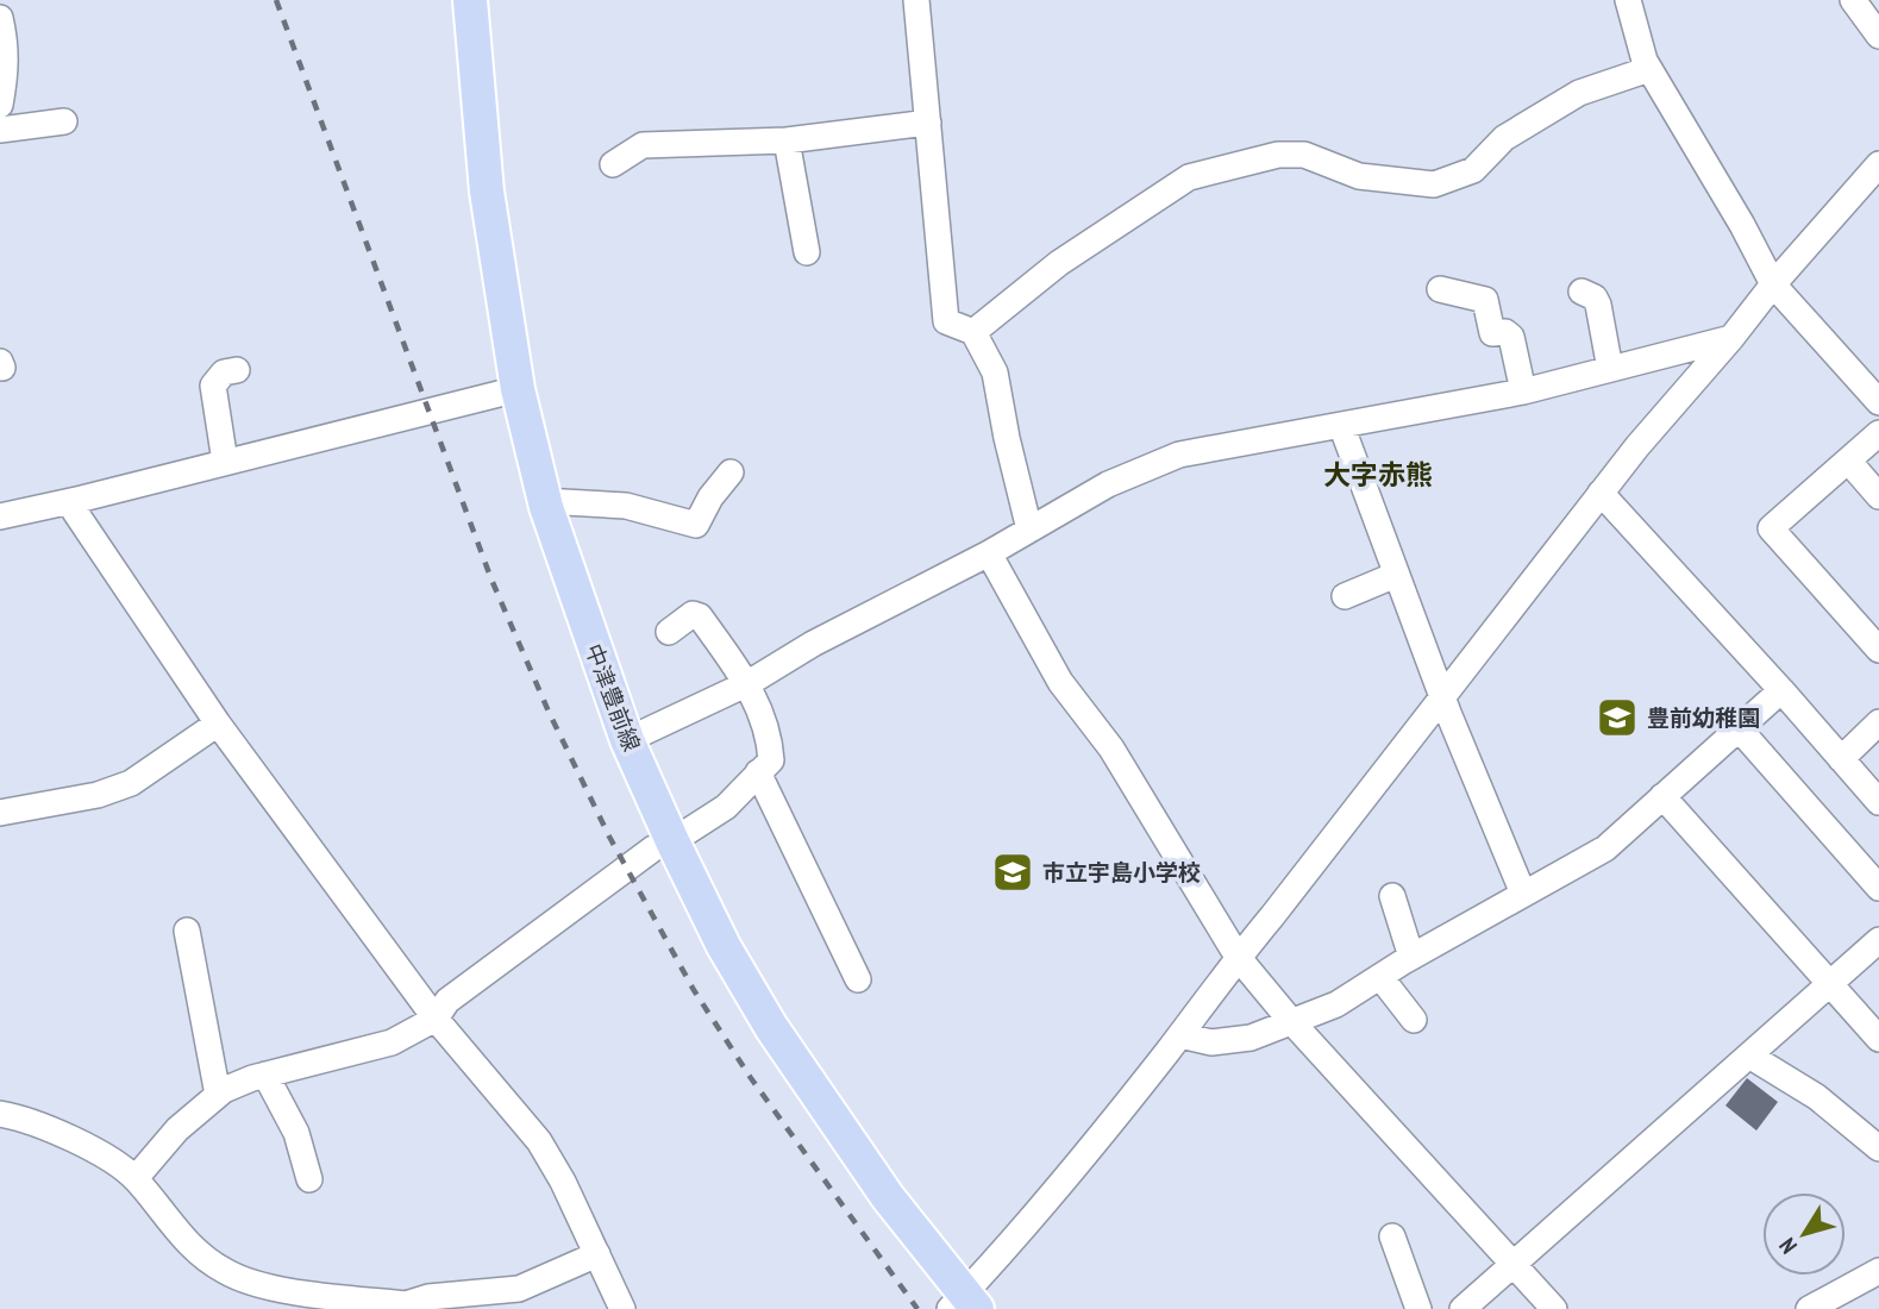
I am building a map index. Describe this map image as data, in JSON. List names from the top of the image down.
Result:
{
  "streets": {
    "main road": ["中津豊前線"]
  },
  "districts": ["大字赤熊"],
  "places": {
    "school or university": ["豊前幼稚園", "市立宇島小学校"]
  },
  "north": "bottom left"
}
